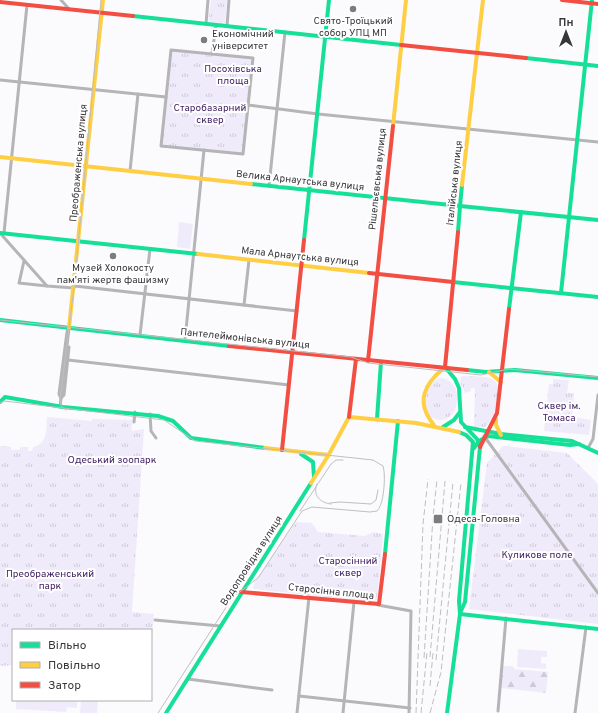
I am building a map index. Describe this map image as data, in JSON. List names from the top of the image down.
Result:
{
  "streets": {
    "main road": [
      "Преображенська вулиця",
      "Рішельєвська вулиця",
      "Велика Арнаутська вулиця",
      "Італійська вулиця",
      "Мала Арнаутська вулиця",
      "Пантелеймонівська вулиця",
      "Водопровідна вулиця",
      "Старосінна площа"
    ]
  },
  "crossings": [
    ["Преображенська вулиця", "Велика Арнаутська вулиця"],
    ["Преображенська вулиця", "Мала Арнаутська вулиця"],
    ["Преображенська вулиця", "Пантелеймонівська вулиця"],
    ["Рішельєвська вулиця", "Велика Арнаутська вулиця"],
    ["Рішельєвська вулиця", "Мала Арнаутська вулиця"],
    ["Рішельєвська вулиця", "Пантелеймонівська вулиця"],
    ["Велика Арнаутська вулиця", "Італійська вулиця"],
    ["Італійська вулиця", "Мала Арнаутська вулиця"],
    ["Італійська вулиця", "Пантелеймонівська вулиця"],
    ["Водопровідна вулиця", "Старосінна площа"]
  ],
  "parks": [
    "Посохівська площа",
    "Старобазарний сквер",
    "Сквер ім. Томаса",
    "Одеський зоопарк",
    "Куликове поле",
    "Старосінний сквер",
    "Преображенський парк"
  ],
  "places": {
    "other": ["Свято-Троїцький собор УПЦ МП", "Економічний університет", "Музей Холокосту пам'яті жертв фашизму"],
    "transit": ["Одеса-Головна"]
  },
  "legend": ["Вільно", "Повільно", "Затор"],
  "north": "top"
}
